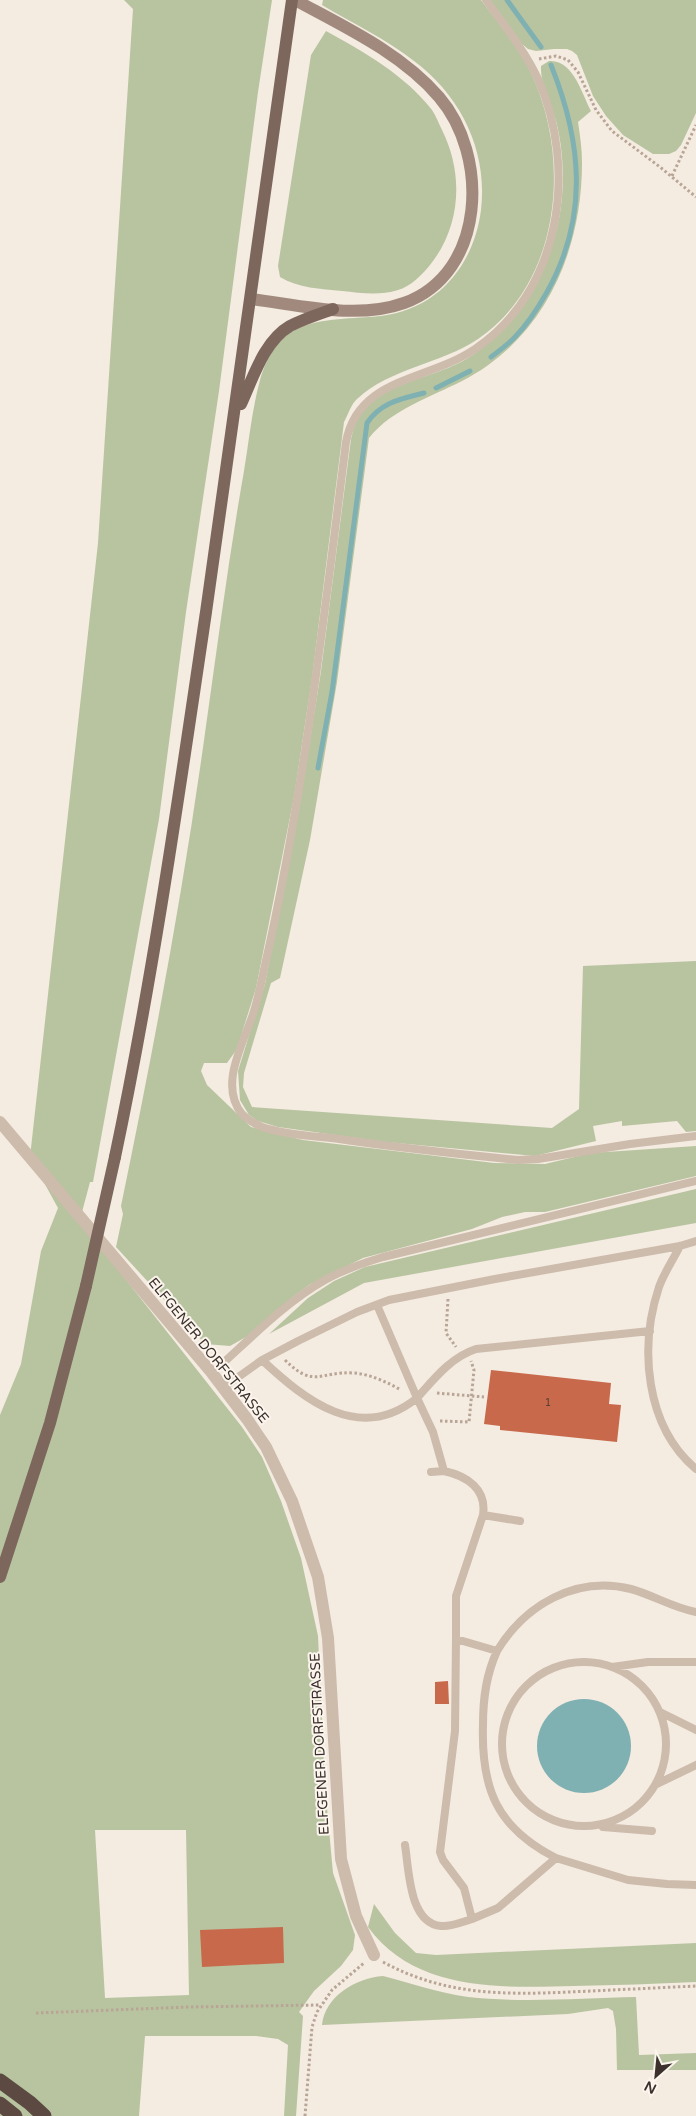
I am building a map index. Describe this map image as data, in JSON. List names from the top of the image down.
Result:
{
  "streets": {
    "street": ["ELFGENER DORFSTRASSE"]
  },
  "house_numbers": ["1"],
  "north": "bottom left"
}
